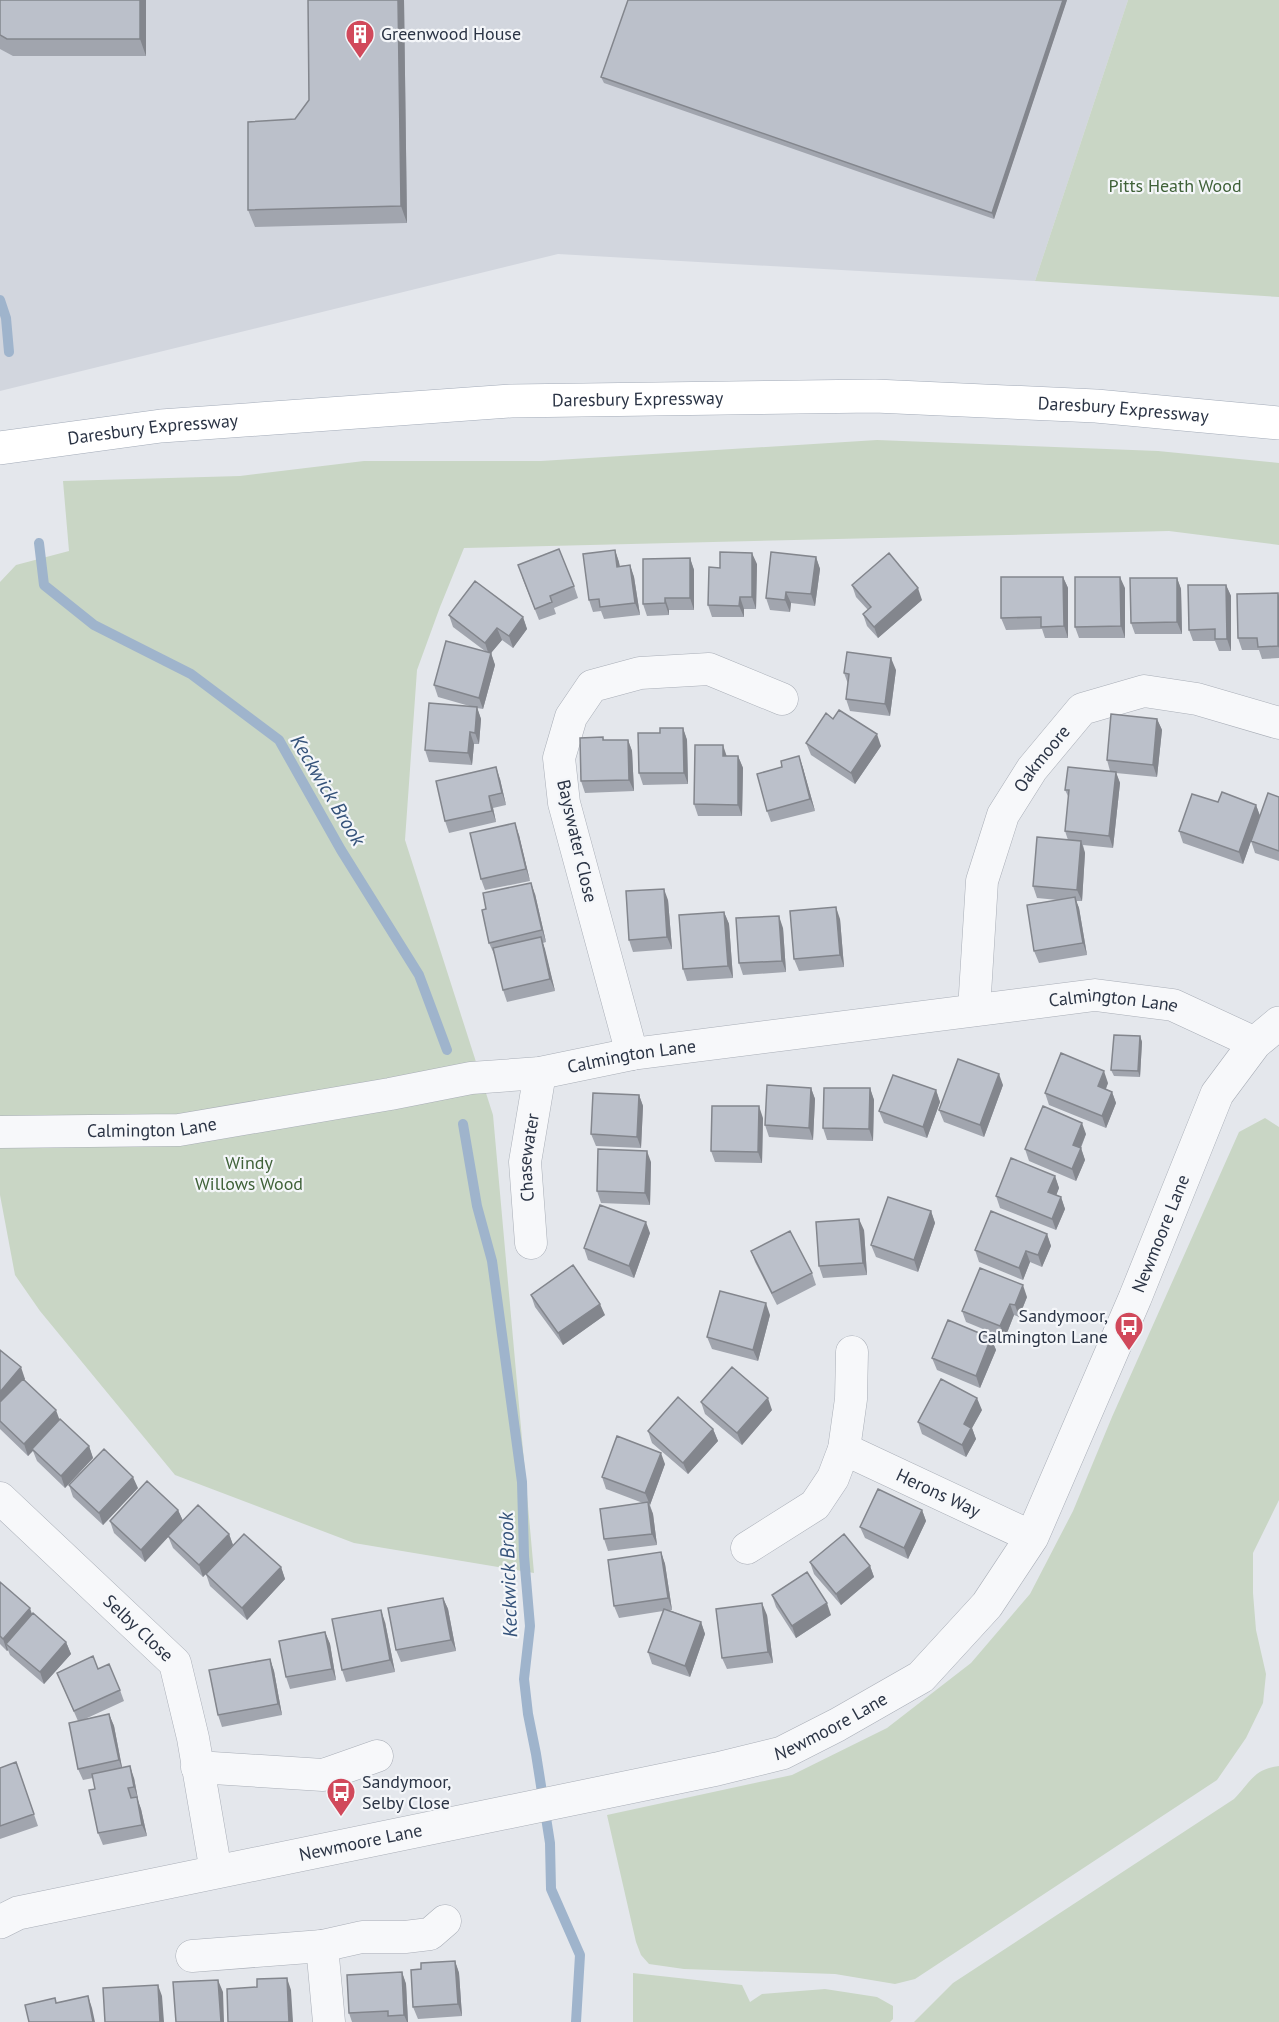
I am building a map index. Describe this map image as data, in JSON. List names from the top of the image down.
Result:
{
  "streets": {
    "main road": ["Daresbury Expressway"],
    "street": [
      "Oakmoore",
      "Bayswater Close",
      "Calmington Lane",
      "Chasewater",
      "Newmoore Lane",
      "Herons Way",
      "Selby Close"
    ]
  },
  "crossings": [
    ["Oakmoore", "Calmington Lane"],
    ["Bayswater Close", "Calmington Lane"],
    ["Calmington Lane", "Chasewater"],
    ["Calmington Lane", "Newmoore Lane"],
    ["Newmoore Lane", "Herons Way"],
    ["Newmoore Lane", "Selby Close"]
  ],
  "water": ["Keckwick Brook"],
  "parks": ["Pitts Heath Wood", "Windy Willows Wood"],
  "places": {
    "building": ["Greenwood House"],
    "bus stop": ["Sandymoor, Calmington Lane", "Sandymoor, Selby Close"]
  }
}
